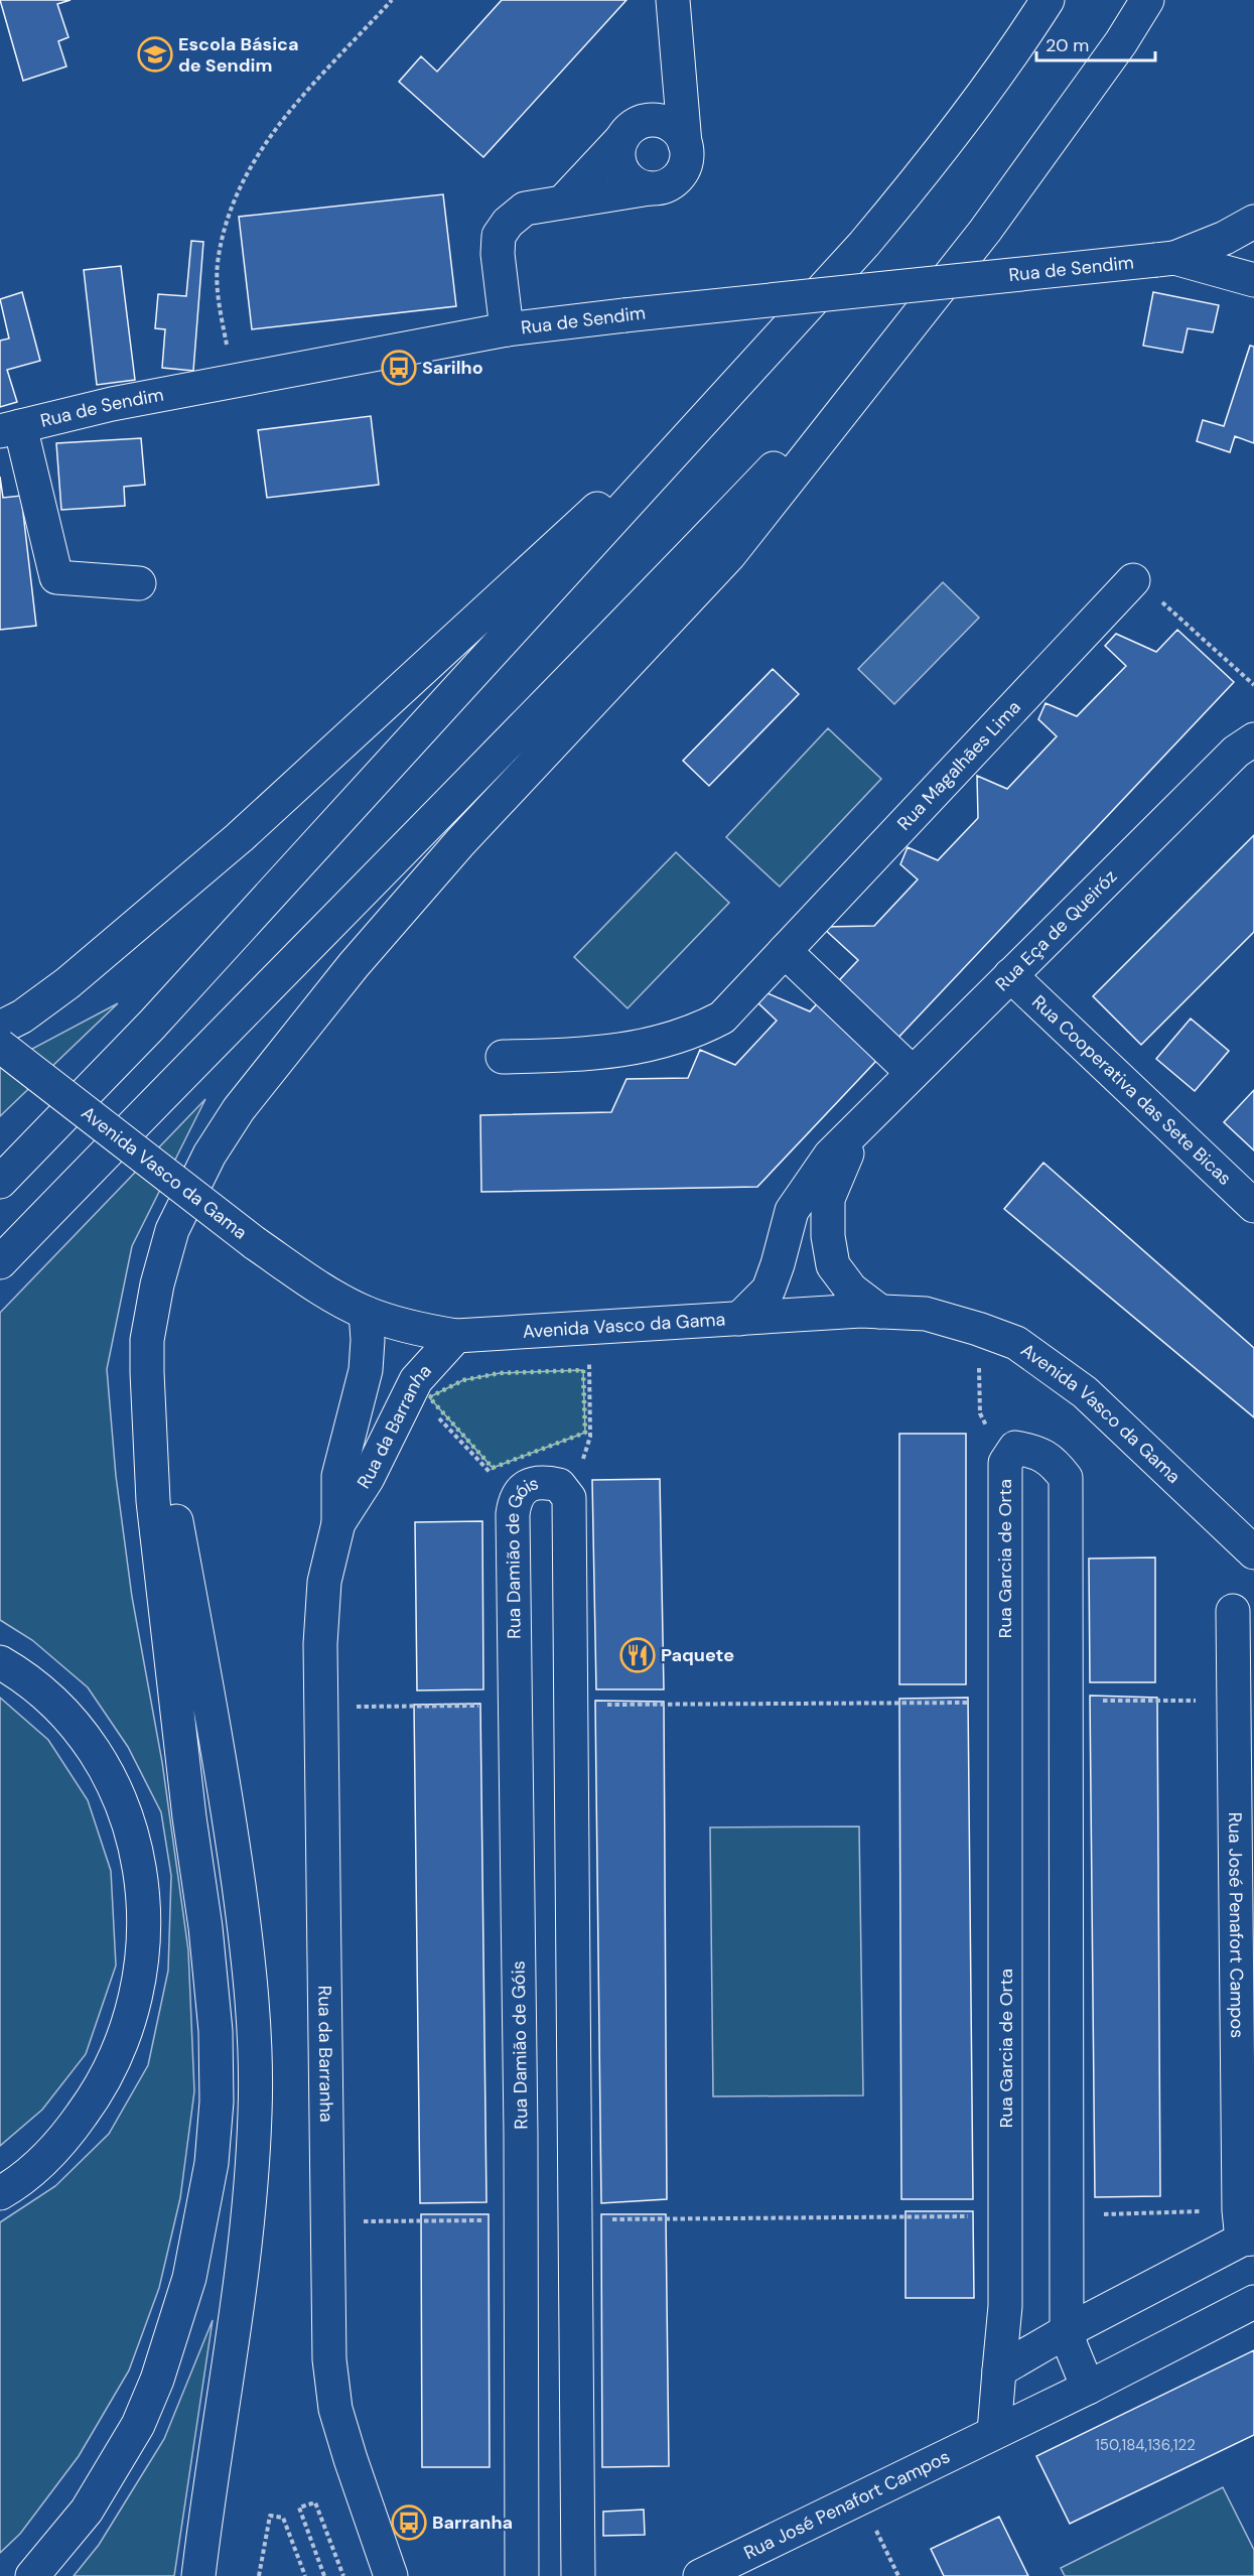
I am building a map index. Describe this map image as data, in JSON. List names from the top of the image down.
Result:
{
  "streets": {
    "main road": [
      "Rua de Sendim",
      "Rua Magalhães Lima",
      "Rua Eça de Queiróz",
      "Rua Cooperativa das Sete Bicas",
      "Avenida Vasco da Gama",
      "Rua da Barranha",
      "Rua Garcia de Orta",
      "Rua Damião de Góis",
      "Rua José Penafort Campos"
    ]
  },
  "crossings": [
    ["Rua Eça de Queiróz", "Rua Cooperativa das Sete Bicas"],
    ["Rua Eça de Queiróz", "Avenida Vasco da Gama"],
    ["Avenida Vasco da Gama", "Rua da Barranha"]
  ],
  "places": {
    "school or university": ["Escola Básica de Sendim"],
    "bus stop": ["Sarilho", "Barranha"],
    "restaurant": ["Paquete"]
  },
  "house_numbers": ["150,184,136,122"],
  "scale_bar": "20 m"
}
